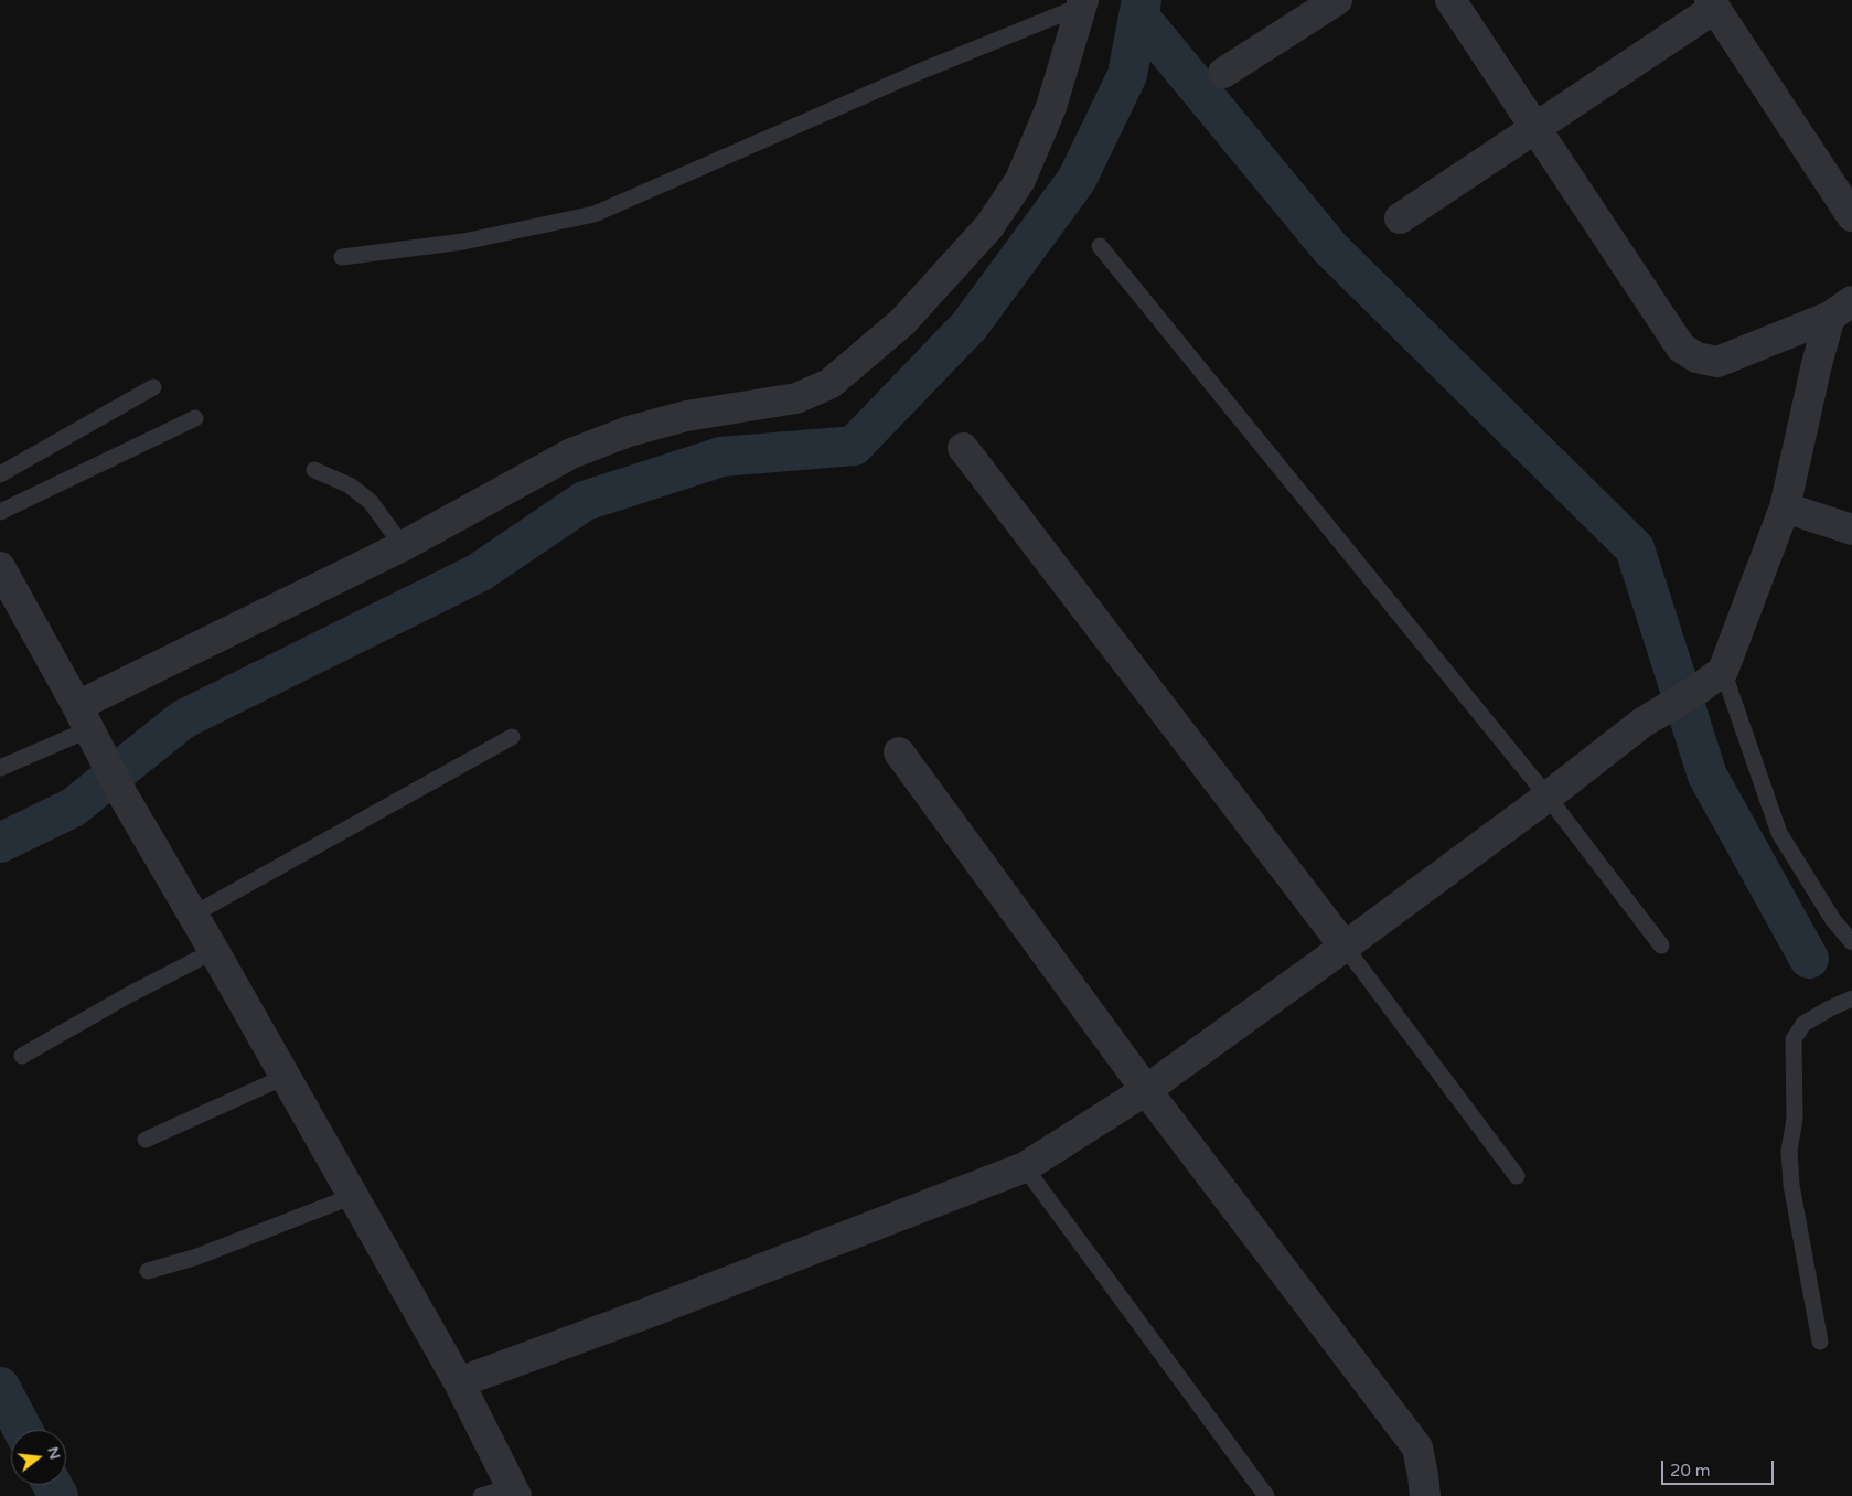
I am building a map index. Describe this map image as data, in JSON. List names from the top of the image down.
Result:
{
  "scale_bar": "20 m",
  "north": "right"
}
